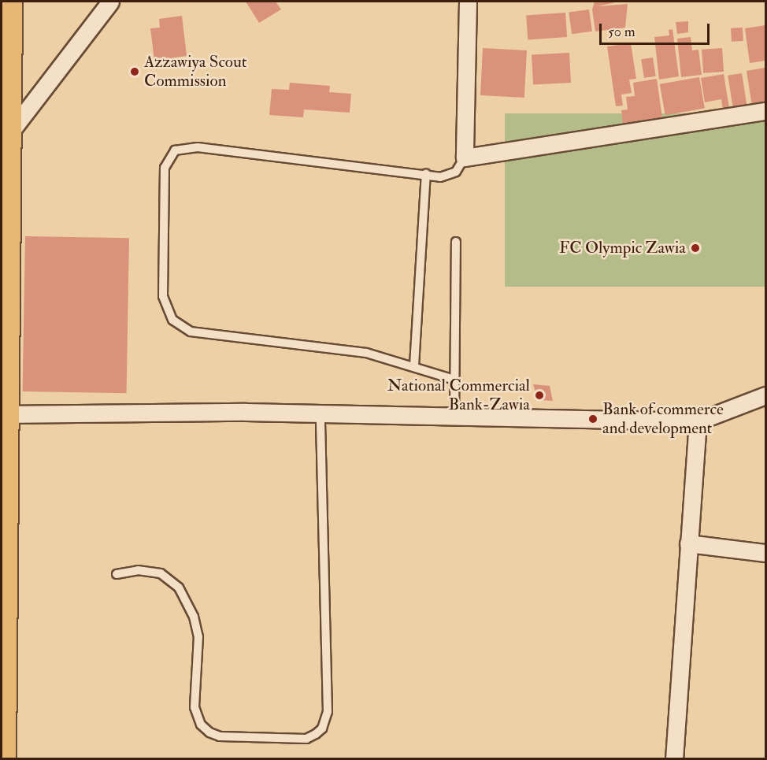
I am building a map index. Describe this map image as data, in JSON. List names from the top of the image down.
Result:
{
  "places": [
    "Azzawiya Scout Commission",
    "FC Olympic Zawia",
    "National Commercial Bank-Zawia",
    "Bank of commerce and development"
  ],
  "scale_bar": "50 m"
}
